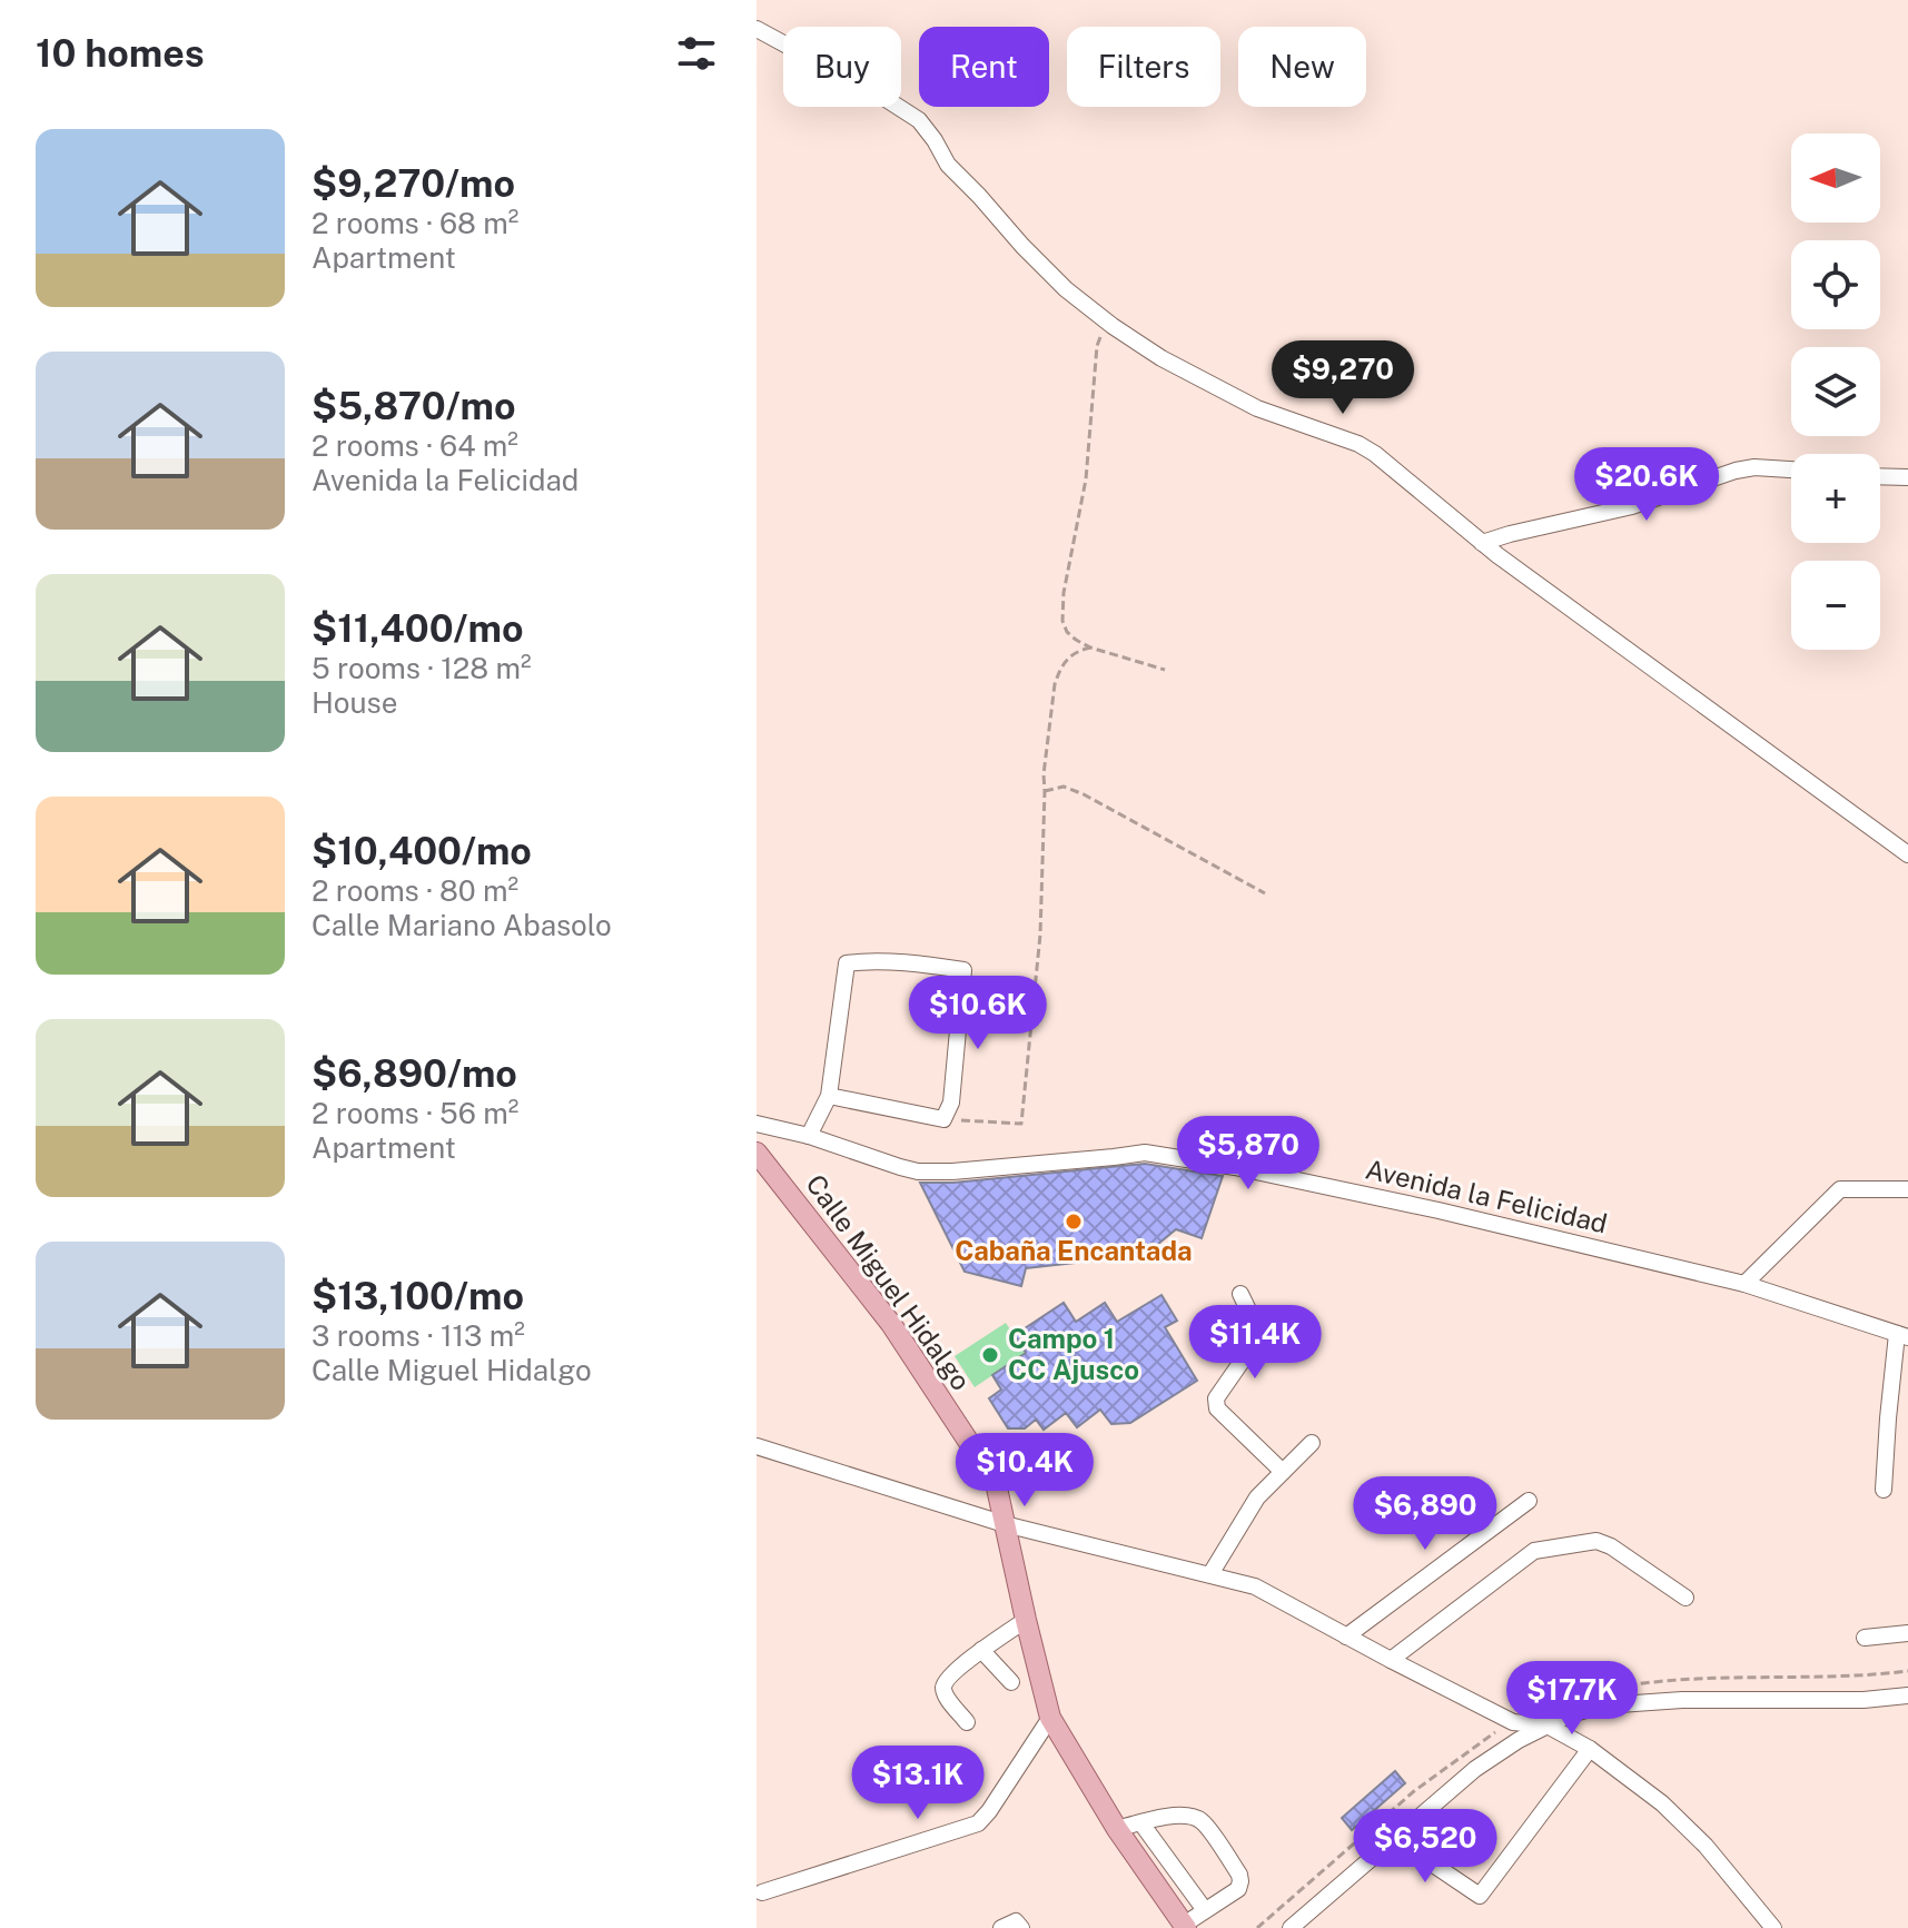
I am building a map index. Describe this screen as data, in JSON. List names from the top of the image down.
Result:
{
  "streets": {
    "main road": ["Calle Miguel Hidalgo"],
    "street": ["Avenida la Felicidad"]
  },
  "places": ["Cabaña Encantada", "Campo 1 CC Ajusco"],
  "north": "left",
  "page": {
    "heading": "10 homes",
    "chip": [
      "Buy",
      "Rent",
      "Filters",
      "New"
    ],
    "list": [
      {
        "name": "$9,270/mo",
        "note": "2 rooms · 68 m² · Apartment"
      },
      {
        "name": "$5,870/mo",
        "note": "2 rooms · 64 m² · Avenida la Felicidad"
      },
      {
        "name": "$11,400/mo",
        "note": "5 rooms · 128 m² · House"
      },
      {
        "name": "$10,400/mo",
        "note": "2 rooms · 80 m² · Calle Mariano Abasolo"
      },
      {
        "name": "$6,890/mo",
        "note": "2 rooms · 56 m² · Apartment"
      },
      {
        "name": "$13,100/mo",
        "note": "3 rooms · 113 m² · Calle Miguel Hidalgo"
      }
    ],
    "map_buttons": ["+", "−"],
    "price": [
      "$9,270",
      "$20.6K",
      "$10.6K",
      "$5,870",
      "$11.4K",
      "$10.4K",
      "$6,890",
      "$17.7K",
      "$13.1K",
      "$6,520"
    ]
  }
}
